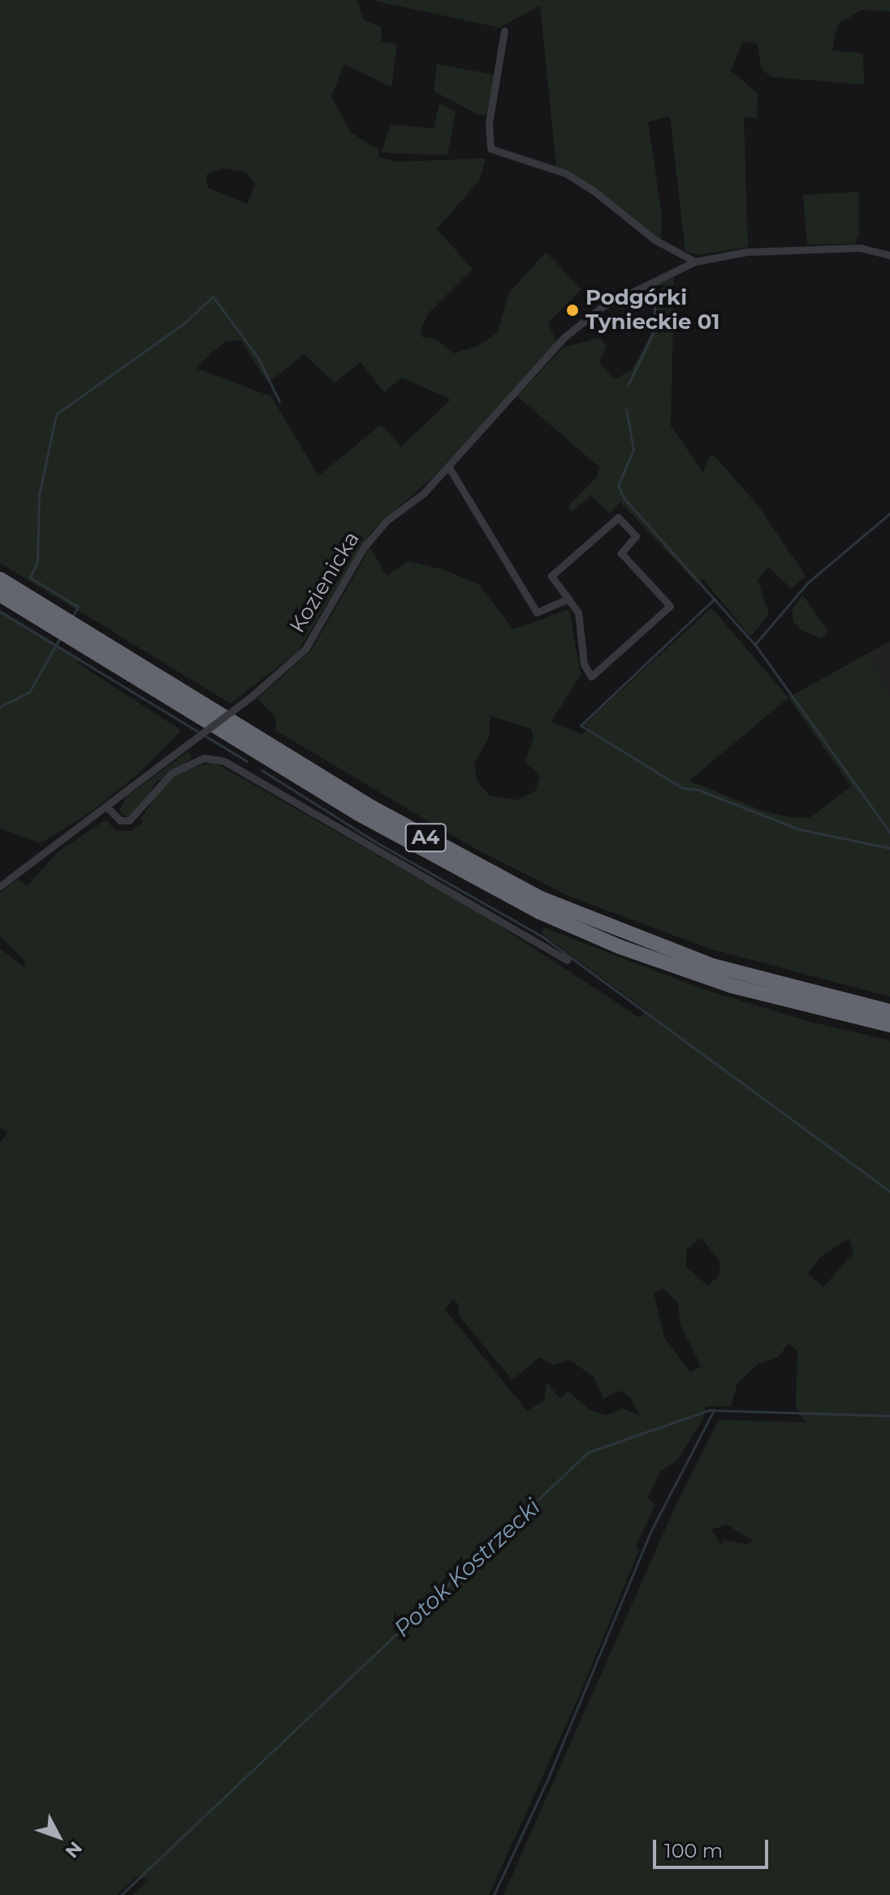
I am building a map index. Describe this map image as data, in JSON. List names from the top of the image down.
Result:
{
  "streets": {
    "highway": ["A4"],
    "street": ["Kozienicka"]
  },
  "water": ["Potok Kostrzecki"],
  "places": ["Podgórki Tynieckie 01"],
  "scale_bar": "100 m",
  "north": "bottom right"
}
